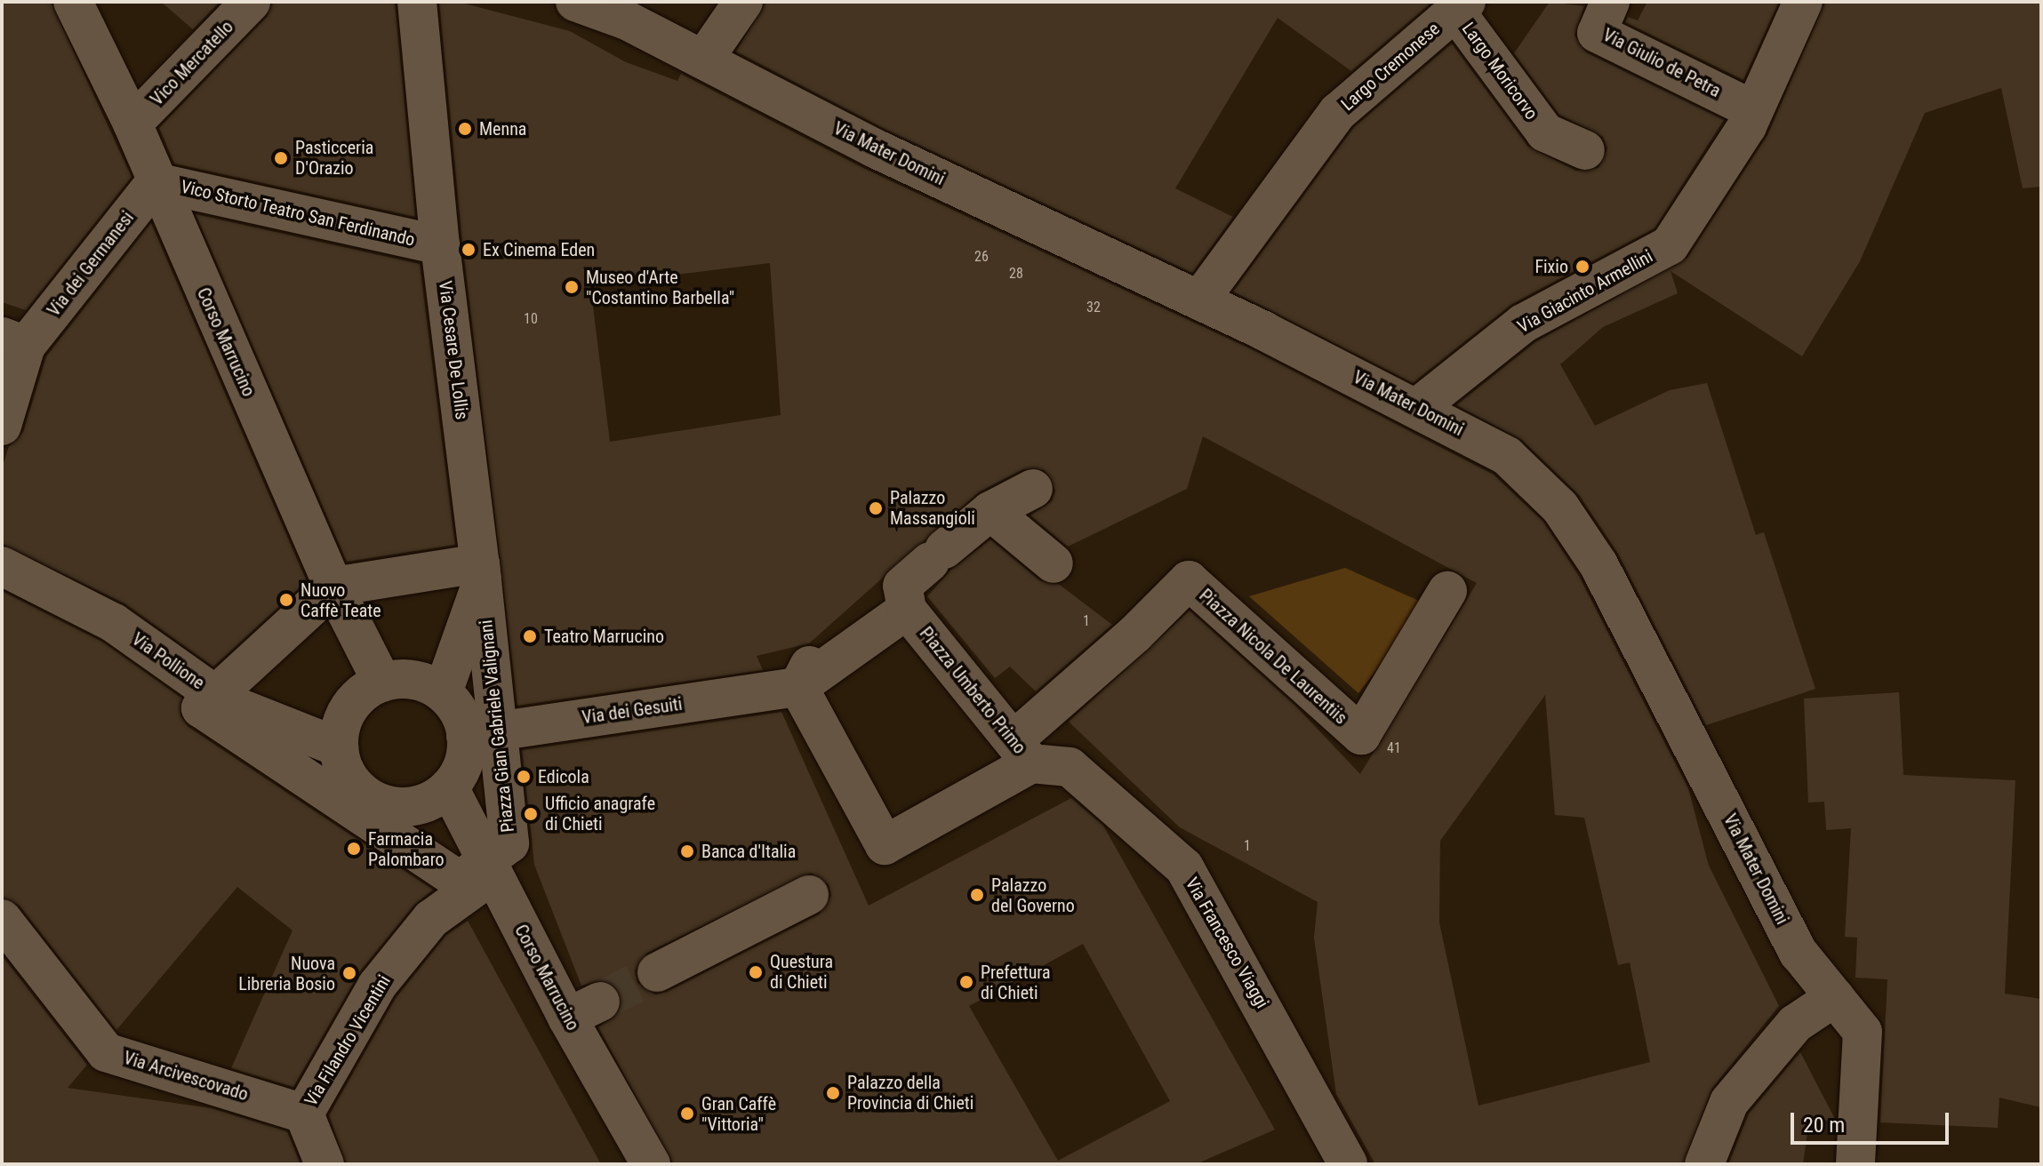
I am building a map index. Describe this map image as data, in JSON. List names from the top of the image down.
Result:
{
  "streets": {
    "street": [
      "Vico Mercatello",
      "Via Giulio de Petra",
      "Largo Cremonese",
      "Largo Moricorvo",
      "Via Mater Domini",
      "Vico Storto Teatro San Ferdinando",
      "Via dei Germanesi",
      "Via Giacinto Armellini",
      "Corso Marrucino",
      "Via Cesare De Lollis",
      "Piazza Nicola De Laurentiis",
      "Via Pollione",
      "Piazza Umberto Primo",
      "Via dei Gesuiti",
      "Piazza Gian Gabriele Valignani",
      "Via Francesco Viaggi",
      "Via Filandro Vicentini",
      "Via Arcivescovado"
    ]
  },
  "crossings": [
    ["Vico Mercatello", "Corso Marrucino"],
    ["Via Giulio de Petra", "Via Giacinto Armellini"],
    ["Largo Cremonese", "Largo Moricorvo"],
    ["Largo Cremonese", "Via Mater Domini"],
    ["Via Mater Domini", "Via Giacinto Armellini"],
    ["Vico Storto Teatro San Ferdinando", "Via dei Germanesi"],
    ["Vico Storto Teatro San Ferdinando", "Corso Marrucino"],
    ["Vico Storto Teatro San Ferdinando", "Via Cesare De Lollis"],
    ["Via dei Germanesi", "Corso Marrucino"],
    ["Corso Marrucino", "Via Cesare De Lollis"],
    ["Corso Marrucino", "Via Pollione"],
    ["Corso Marrucino", "Via dei Gesuiti"],
    ["Corso Marrucino", "Piazza Gian Gabriele Valignani"],
    ["Corso Marrucino", "Via Filandro Vicentini"],
    ["Via Cesare De Lollis", "Via Pollione"],
    ["Via Cesare De Lollis", "Via dei Gesuiti"],
    ["Via Cesare De Lollis", "Piazza Gian Gabriele Valignani"],
    ["Piazza Nicola De Laurentiis", "Piazza Umberto Primo"],
    ["Piazza Nicola De Laurentiis", "Via Francesco Viaggi"],
    ["Via Pollione", "Via dei Gesuiti"],
    ["Via Pollione", "Piazza Gian Gabriele Valignani"],
    ["Piazza Umberto Primo", "Via dei Gesuiti"],
    ["Piazza Umberto Primo", "Via Francesco Viaggi"],
    ["Via dei Gesuiti", "Piazza Gian Gabriele Valignani"],
    ["Piazza Gian Gabriele Valignani", "Via Filandro Vicentini"],
    ["Via Filandro Vicentini", "Via Arcivescovado"]
  ],
  "places": [
    "Menna",
    "Pasticceria D'Orazio",
    "Ex Cinema Eden",
    "Fixio",
    "Museo d'Arte \"Costantino Barbella\"",
    "Palazzo Massangioli",
    "Nuovo Caffè Teate",
    "Teatro Marrucino",
    "Edicola",
    "Ufficio anagrafe di Chieti",
    "Farmacia Palombaro",
    "Banca d'Italia",
    "Palazzo del Governo",
    "Questura di Chieti",
    "Nuova Libreria Bosio",
    "Prefettura di Chieti",
    "Palazzo della Provincia di Chieti",
    "Gran Caffè \"Vittoria\""
  ],
  "house_numbers": [
    "26",
    "28",
    "32",
    "10",
    "1",
    "41",
    "1"
  ],
  "scale_bar": "20 m"
}
